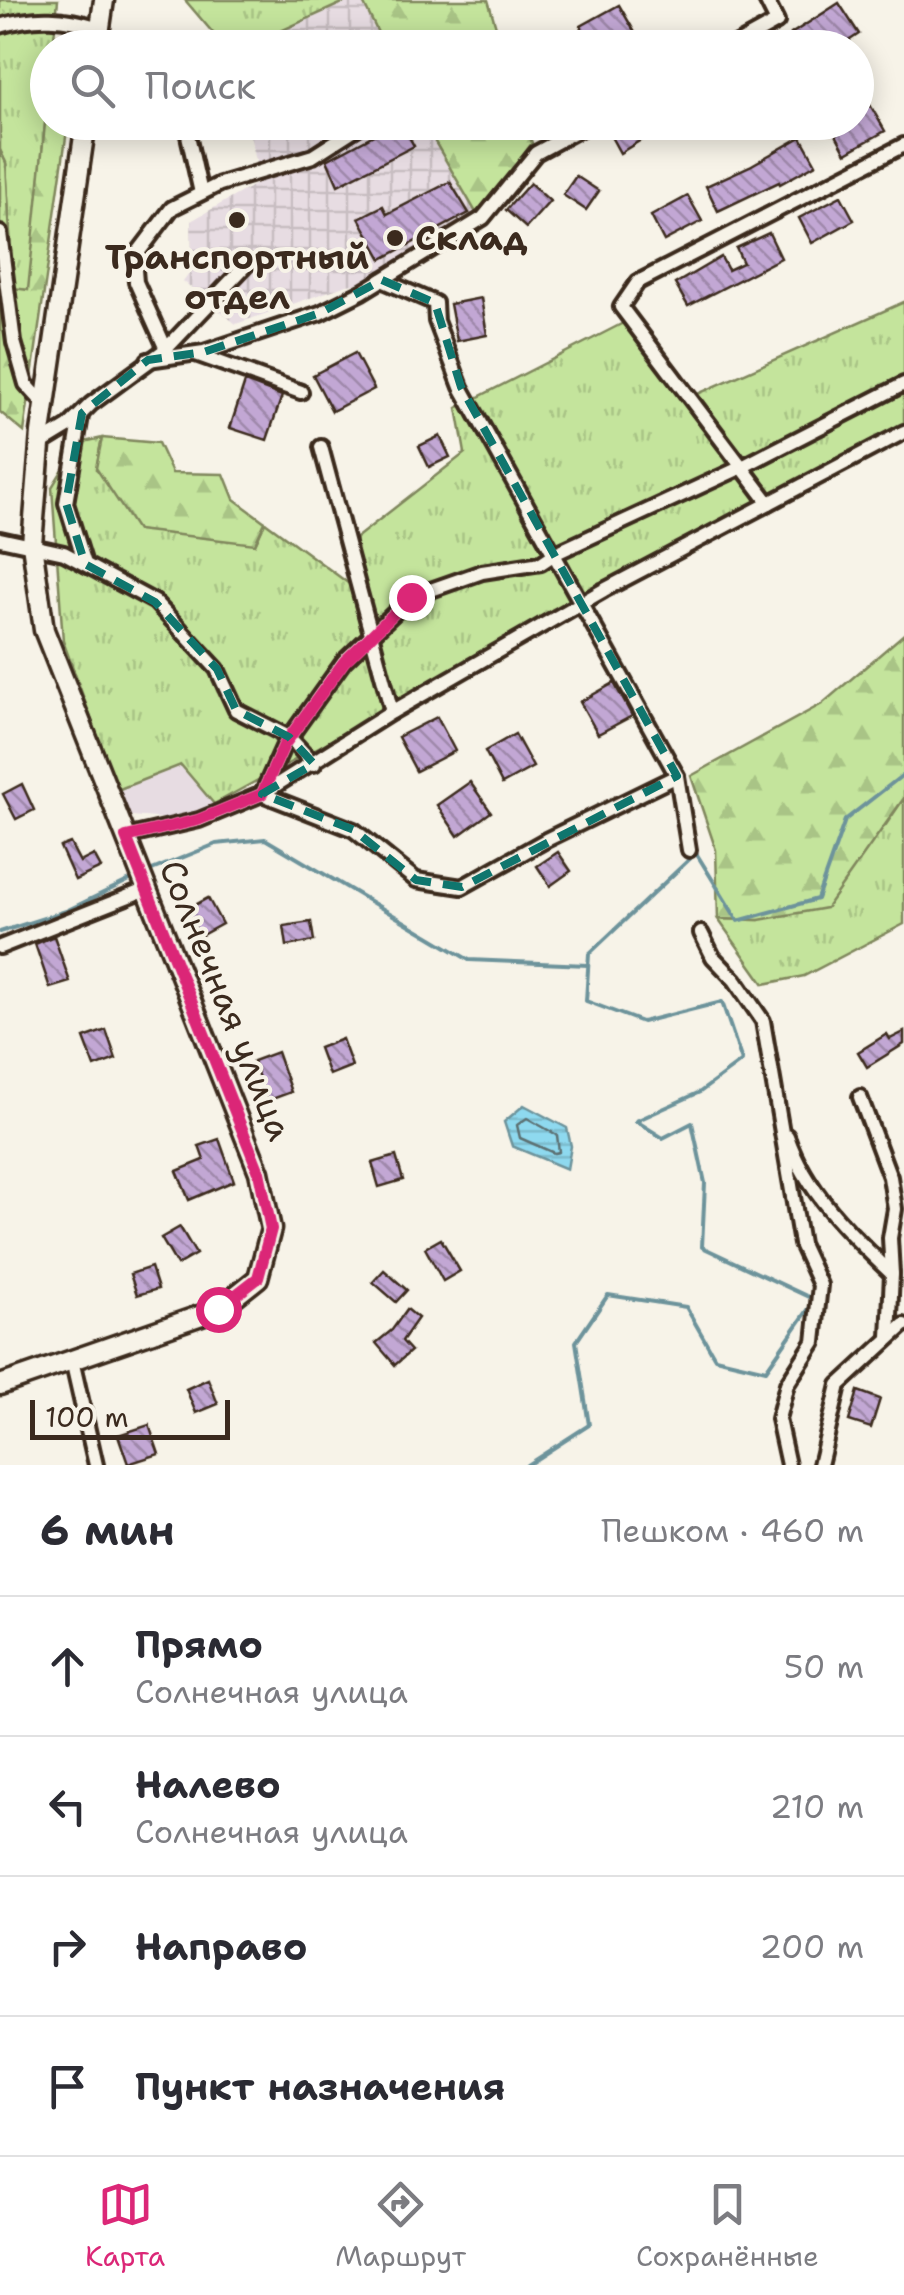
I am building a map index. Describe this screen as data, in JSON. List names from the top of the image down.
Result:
{
  "streets": {
    "street": ["Солнечная улица"]
  },
  "places": ["Транспортный отдел", "Склад"],
  "scale_bar": "100 m",
  "page": {
    "search": "Поиск",
    "scale": "100 m",
    "heading": ["6 мин", "Пешком · 460 m"],
    "list": [
      ["Прямо", "Солнечная улица", "50 m"],
      ["Налево", "Солнечная улица", "210 m"],
      ["Направо", "200 m"],
      "Пункт назначения"
    ],
    "nav": ["Карта", "Маршрут", "Сохранённые"]
  }
}
